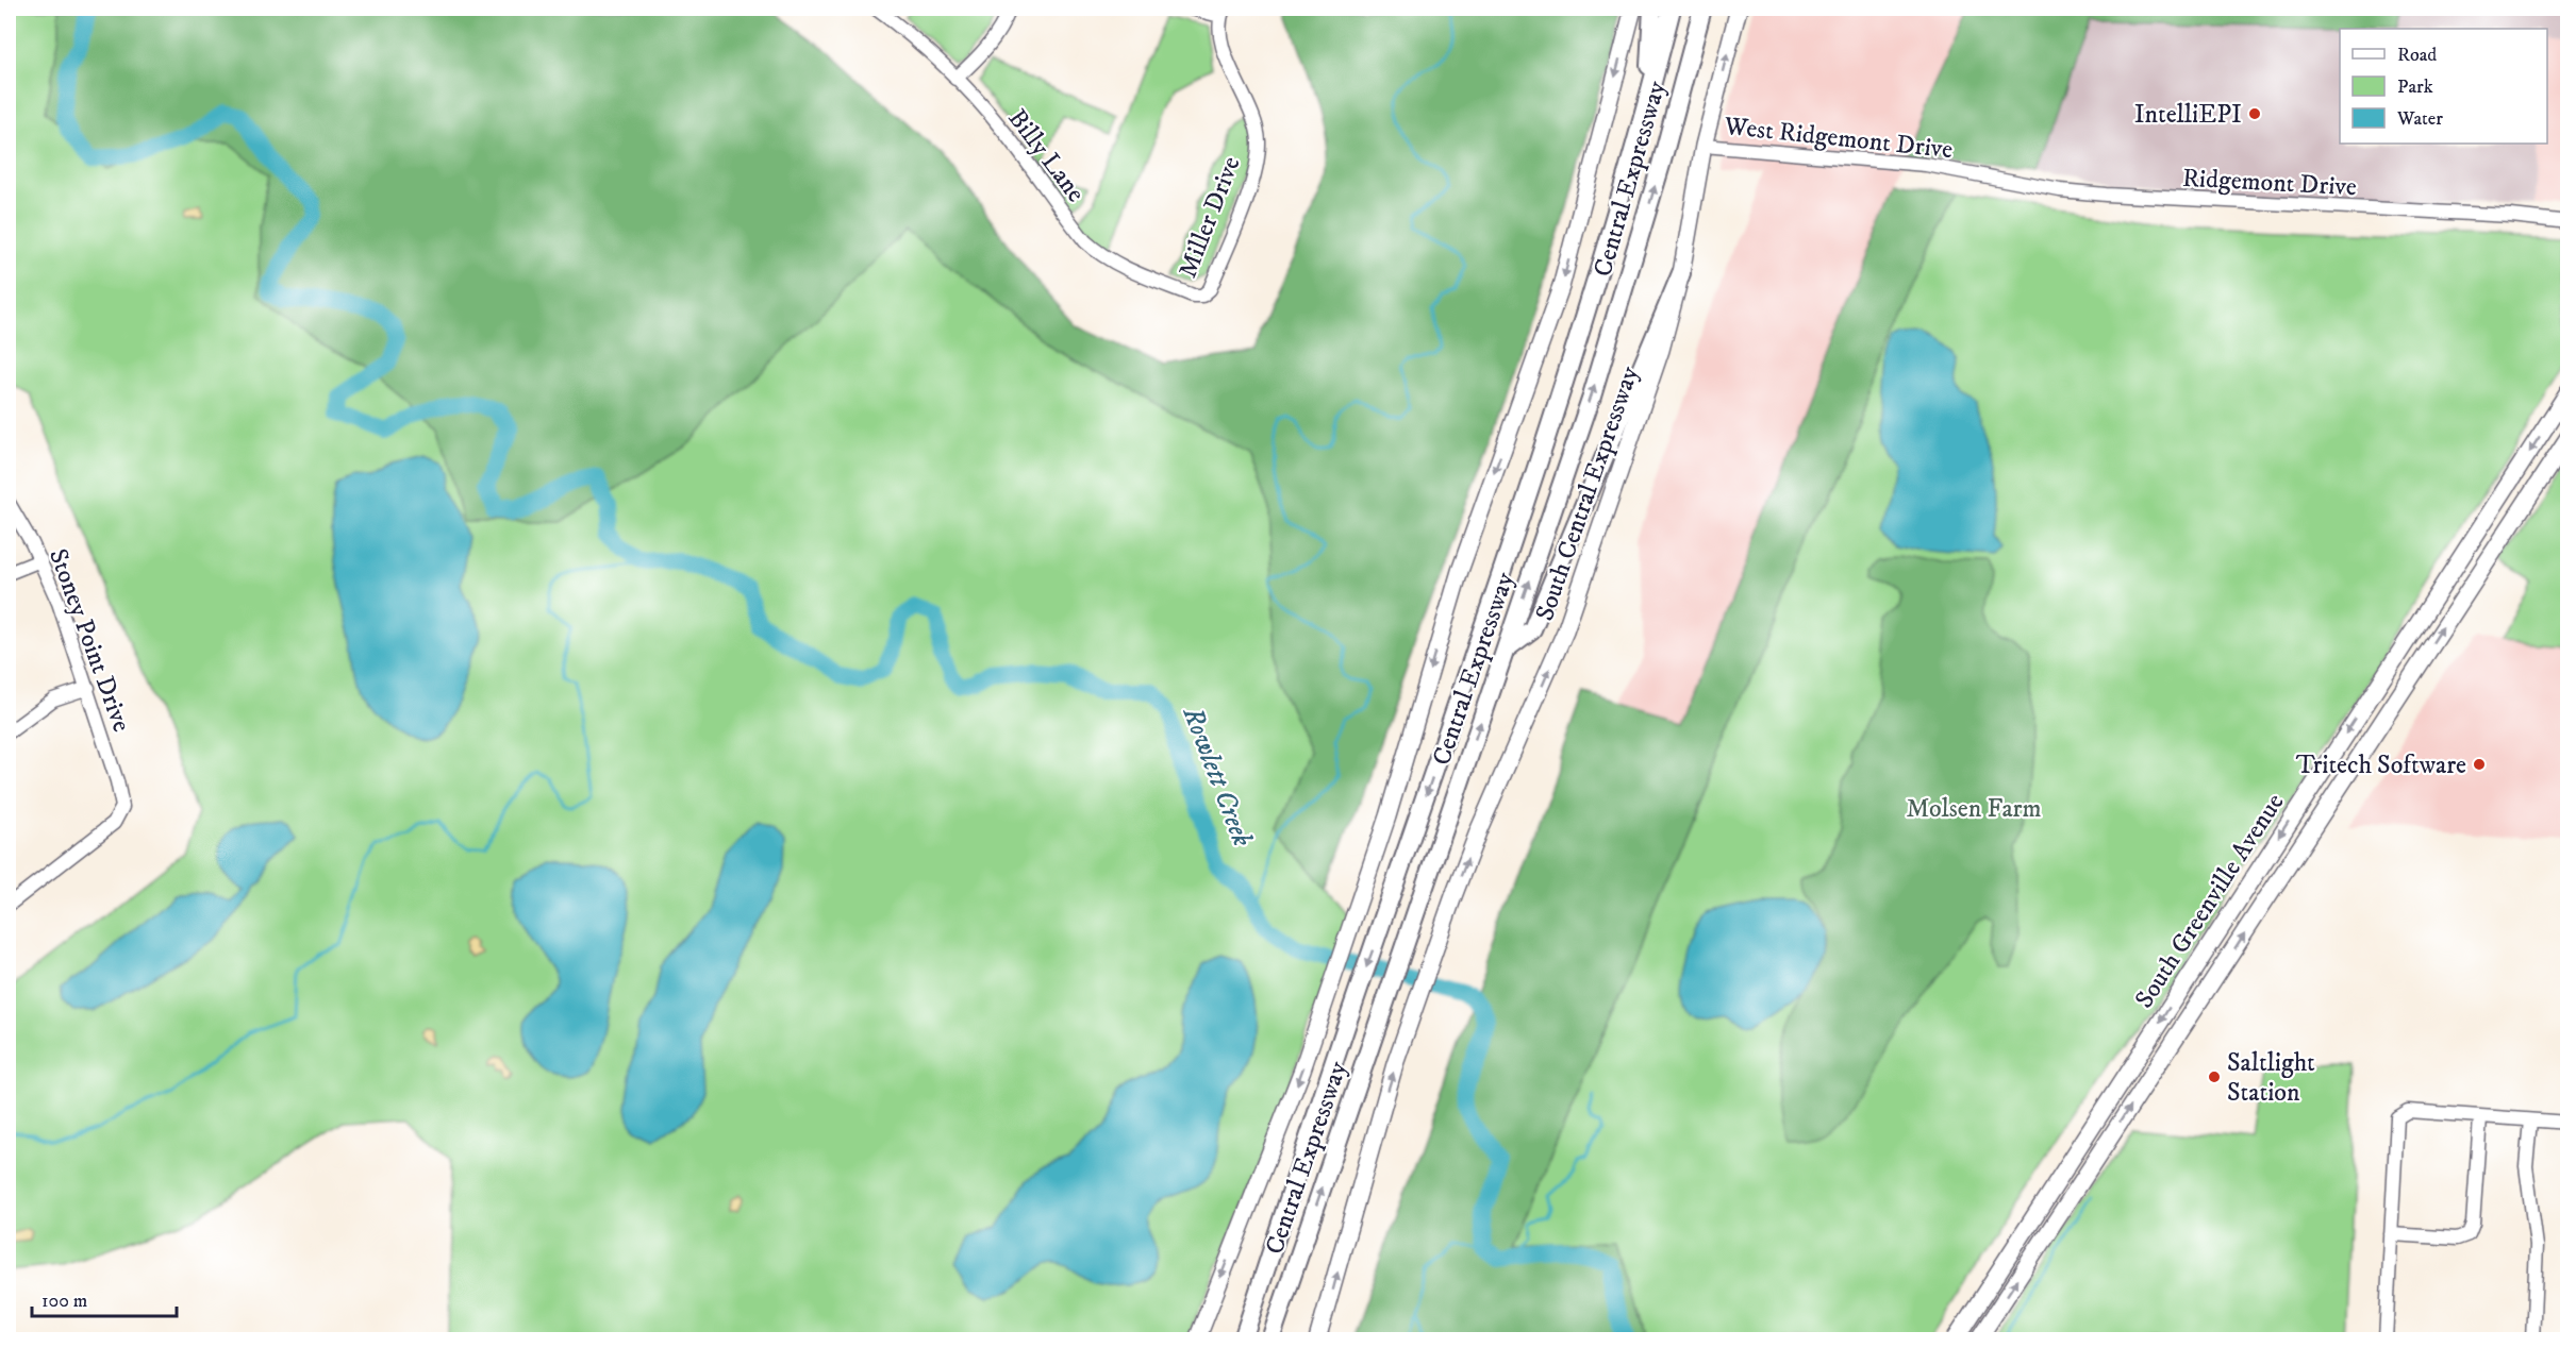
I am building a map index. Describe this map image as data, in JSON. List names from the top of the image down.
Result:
{
  "streets": {
    "highway": ["Central Expressway"],
    "main road": ["South Central Expressway", "South Greenville Avenue"],
    "street": [
      "West Ridgemont Drive",
      "Billy Lane",
      "Ridgemont Drive",
      "Miller Drive",
      "Stoney Point Drive"
    ]
  },
  "crossings": [
    ["West Ridgemont Drive", "Ridgemont Drive"],
    ["West Ridgemont Drive", "South Central Expressway"],
    ["Billy Lane", "Miller Drive"]
  ],
  "one_way": ["South Central Expressway"],
  "water": ["Rowlett Creek"],
  "parks": ["Molsen Farm"],
  "places": ["IntelliEPI", "Tritech Software", "Saltlight Station"],
  "legend": ["Road", "Park", "Water"],
  "scale_bar": "100 m"
}
